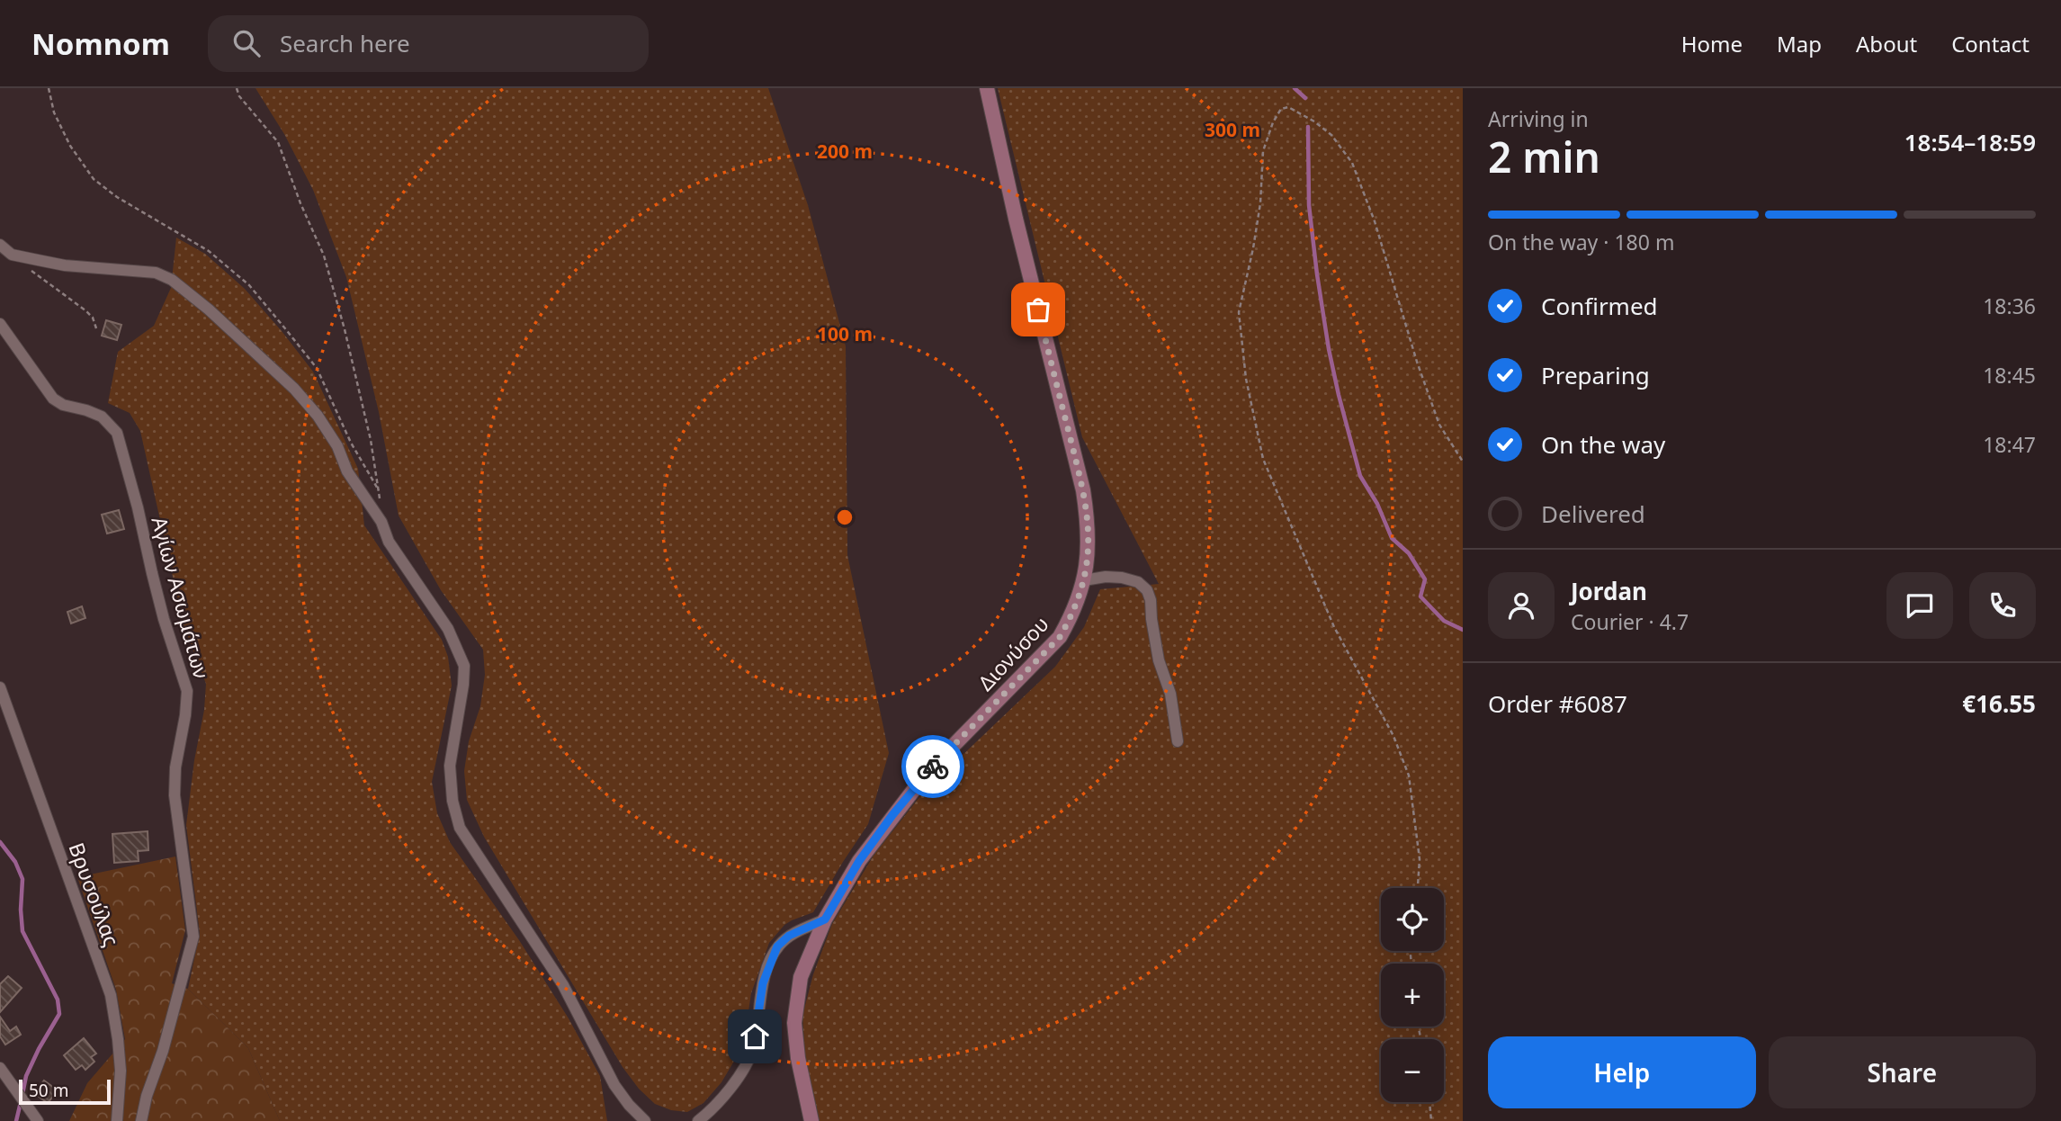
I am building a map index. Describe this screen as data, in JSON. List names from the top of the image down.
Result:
{
  "streets": {
    "main road": ["Διονύσου"],
    "street": ["Αγίων Ασωμάτων", "Βρυσούλας"]
  },
  "scale_bar": "50 m",
  "page": {
    "header": "Nomnom",
    "search": "Search here",
    "nav": [
      "Home",
      "Map",
      "About",
      "Contact"
    ],
    "heading": ["2 min", "Arriving in", "18:54–18:59"],
    "panel": [
      "Jordan",
      "Courier · 4.7",
      "Order #6087",
      "€16.55"
    ],
    "bar": "On the way · 180 m",
    "list": [
      ["Confirmed", "18:36"],
      ["Preparing", "18:45"],
      ["On the way", "18:47"],
      "Delivered"
    ],
    "map_buttons": ["+", "−"],
    "buttons": ["Help", "Share"],
    "scale": "50 m"
  },
  "rings": ["300 m", "200 m", "100 m"]
}
